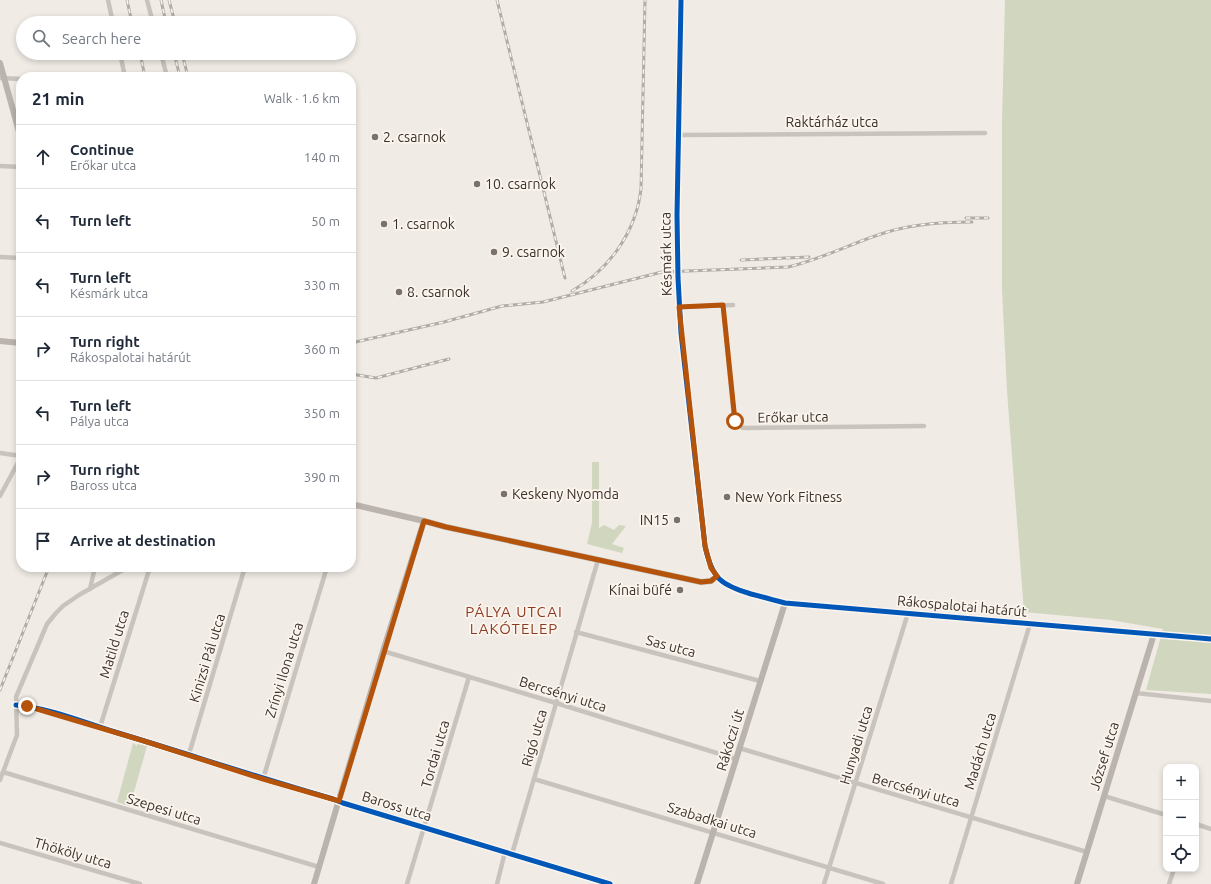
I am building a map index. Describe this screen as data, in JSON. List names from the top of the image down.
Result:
{
  "streets": {
    "street": [
      "Raktárház utca",
      "Késmárk utca",
      "Erőkar utca",
      "Rákospalotai határút",
      "Matild utca",
      "Sas utca",
      "Kinizsi Pál utca",
      "Zrínyi Ilona utca",
      "Bercsényi utca",
      "Rigó utca",
      "Rákóczi út",
      "Hunyadi utca",
      "Madách utca",
      "Tordai utca",
      "József utca",
      "Baross utca",
      "Szepesi utca",
      "Szabadkai utca",
      "Thököly utca"
    ]
  },
  "crossings": [
    ["Raktárház utca", "Késmárk utca"],
    ["Késmárk utca", "Rákospalotai határút"],
    ["Rákospalotai határút", "Rákóczi út"],
    ["Rákospalotai határút", "Hunyadi utca"],
    ["Rákospalotai határút", "Madách utca"],
    ["Rákospalotai határút", "József utca"],
    ["Matild utca", "Baross utca"],
    ["Sas utca", "Rigó utca"],
    ["Sas utca", "Rákóczi út"],
    ["Kinizsi Pál utca", "Baross utca"],
    ["Zrínyi Ilona utca", "Baross utca"],
    ["Bercsényi utca", "Rigó utca"],
    ["Bercsényi utca", "Rákóczi út"],
    ["Bercsényi utca", "Hunyadi utca"],
    ["Bercsényi utca", "Madách utca"],
    ["Bercsényi utca", "Tordai utca"],
    ["Bercsényi utca", "József utca"],
    ["Rigó utca", "Baross utca"],
    ["Rigó utca", "Szabadkai utca"],
    ["Rákóczi út", "Szabadkai utca"],
    ["Hunyadi utca", "Szabadkai utca"],
    ["Tordai utca", "Baross utca"]
  ],
  "districts": ["PÁLYA UTCAI LAKÓTELEP"],
  "places": [
    "2. csarnok",
    "10. csarnok",
    "1. csarnok",
    "9. csarnok",
    "8. csarnok",
    "Keskeny Nyomda",
    "New York Fitness",
    "IN15",
    "Kínai büfé"
  ],
  "page": {
    "search": "Search here",
    "heading": ["21 min", "Walk · 1.6 km"],
    "list": [
      ["Continue", "Erőkar utca", "140 m"],
      ["Turn left", "50 m"],
      ["Turn left", "Késmárk utca", "330 m"],
      ["Turn right", "Rákospalotai határút", "360 m"],
      ["Turn left", "Pálya utca", "350 m"],
      ["Turn right", "Baross utca", "390 m"],
      "Arrive at destination"
    ],
    "map_buttons": ["+", "−"]
  }
}
